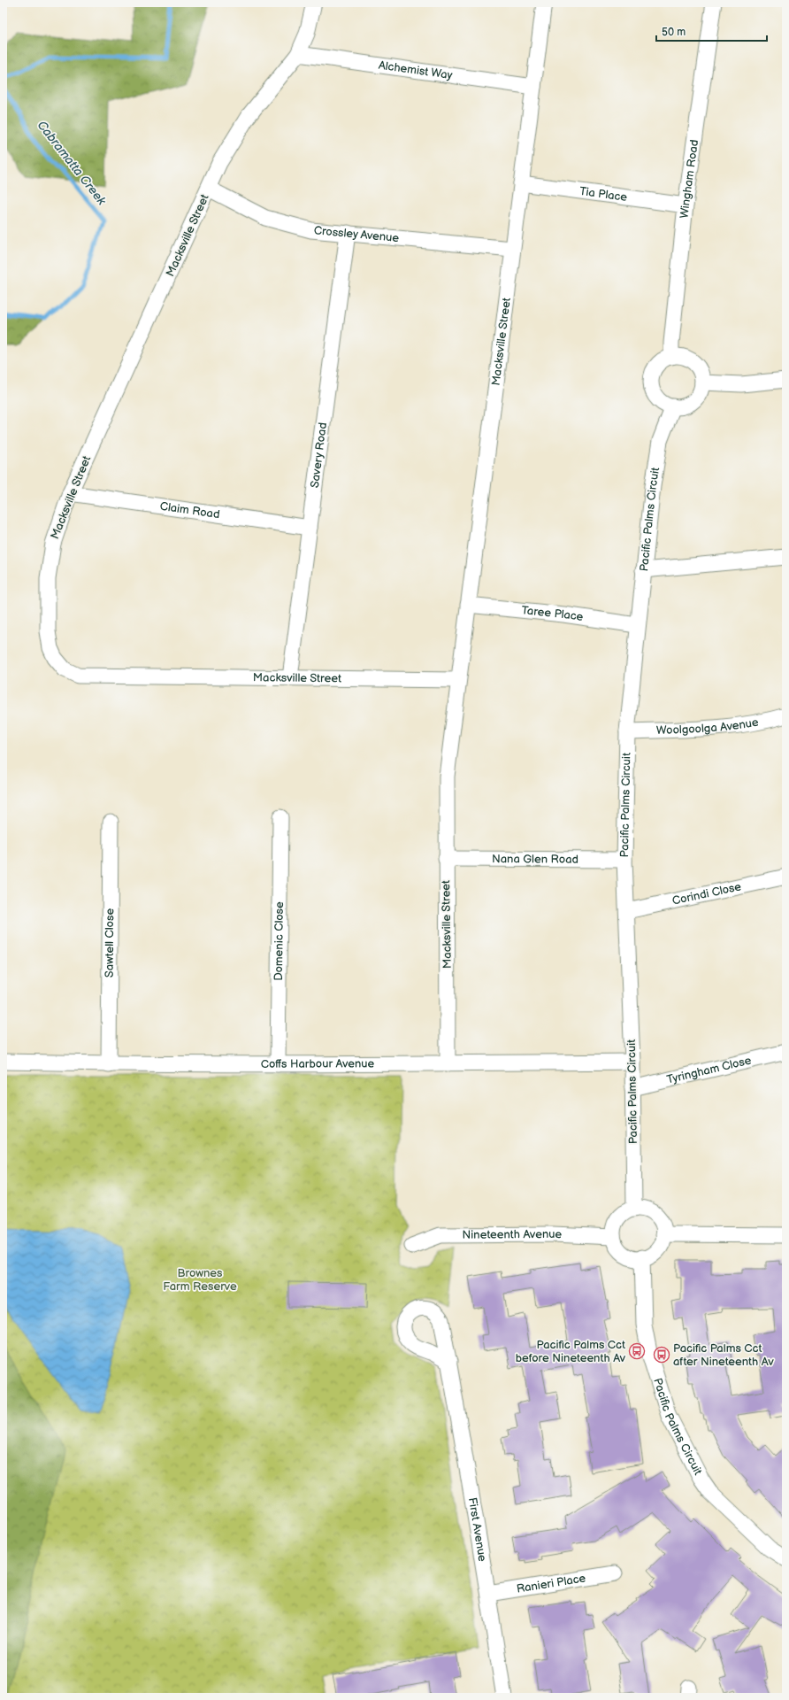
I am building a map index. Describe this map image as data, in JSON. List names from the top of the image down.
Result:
{
  "streets": {
    "street": [
      "Alchemist Way",
      "Wingham Road",
      "Tia Place",
      "Crossley Avenue",
      "Macksville Street",
      "Savery Road",
      "Claim Road",
      "Pacific Palms Circuit",
      "Taree Place",
      "Woolgoolga Avenue",
      "Nana Glen Road",
      "Corindi Close",
      "Domenic Close",
      "Sawtell Close",
      "Coffs Harbour Avenue",
      "Tyringham Close",
      "Nineteenth Avenue",
      "First Avenue",
      "Ranieri Place"
    ]
  },
  "crossings": [
    ["Alchemist Way", "Macksville Street"],
    ["Wingham Road", "Tia Place"],
    ["Wingham Road", "Pacific Palms Circuit"],
    ["Tia Place", "Macksville Street"],
    ["Crossley Avenue", "Macksville Street"],
    ["Crossley Avenue", "Savery Road"],
    ["Macksville Street", "Savery Road"],
    ["Macksville Street", "Claim Road"],
    ["Macksville Street", "Taree Place"],
    ["Macksville Street", "Nana Glen Road"],
    ["Macksville Street", "Coffs Harbour Avenue"],
    ["Savery Road", "Claim Road"],
    ["Pacific Palms Circuit", "Taree Place"],
    ["Pacific Palms Circuit", "Woolgoolga Avenue"],
    ["Pacific Palms Circuit", "Nana Glen Road"],
    ["Pacific Palms Circuit", "Corindi Close"],
    ["Pacific Palms Circuit", "Coffs Harbour Avenue"],
    ["Pacific Palms Circuit", "Tyringham Close"],
    ["Pacific Palms Circuit", "Nineteenth Avenue"],
    ["Domenic Close", "Coffs Harbour Avenue"],
    ["Sawtell Close", "Coffs Harbour Avenue"],
    ["First Avenue", "Ranieri Place"]
  ],
  "water": ["Cabramatta Creek"],
  "parks": ["Brownes Farm Reserve"],
  "places": {
    "bus stop": ["Pacific Palms Cct before Nineteenth Av", "Pacific Palms Cct after Nineteenth Av"]
  },
  "scale_bar": "50 m"
}
